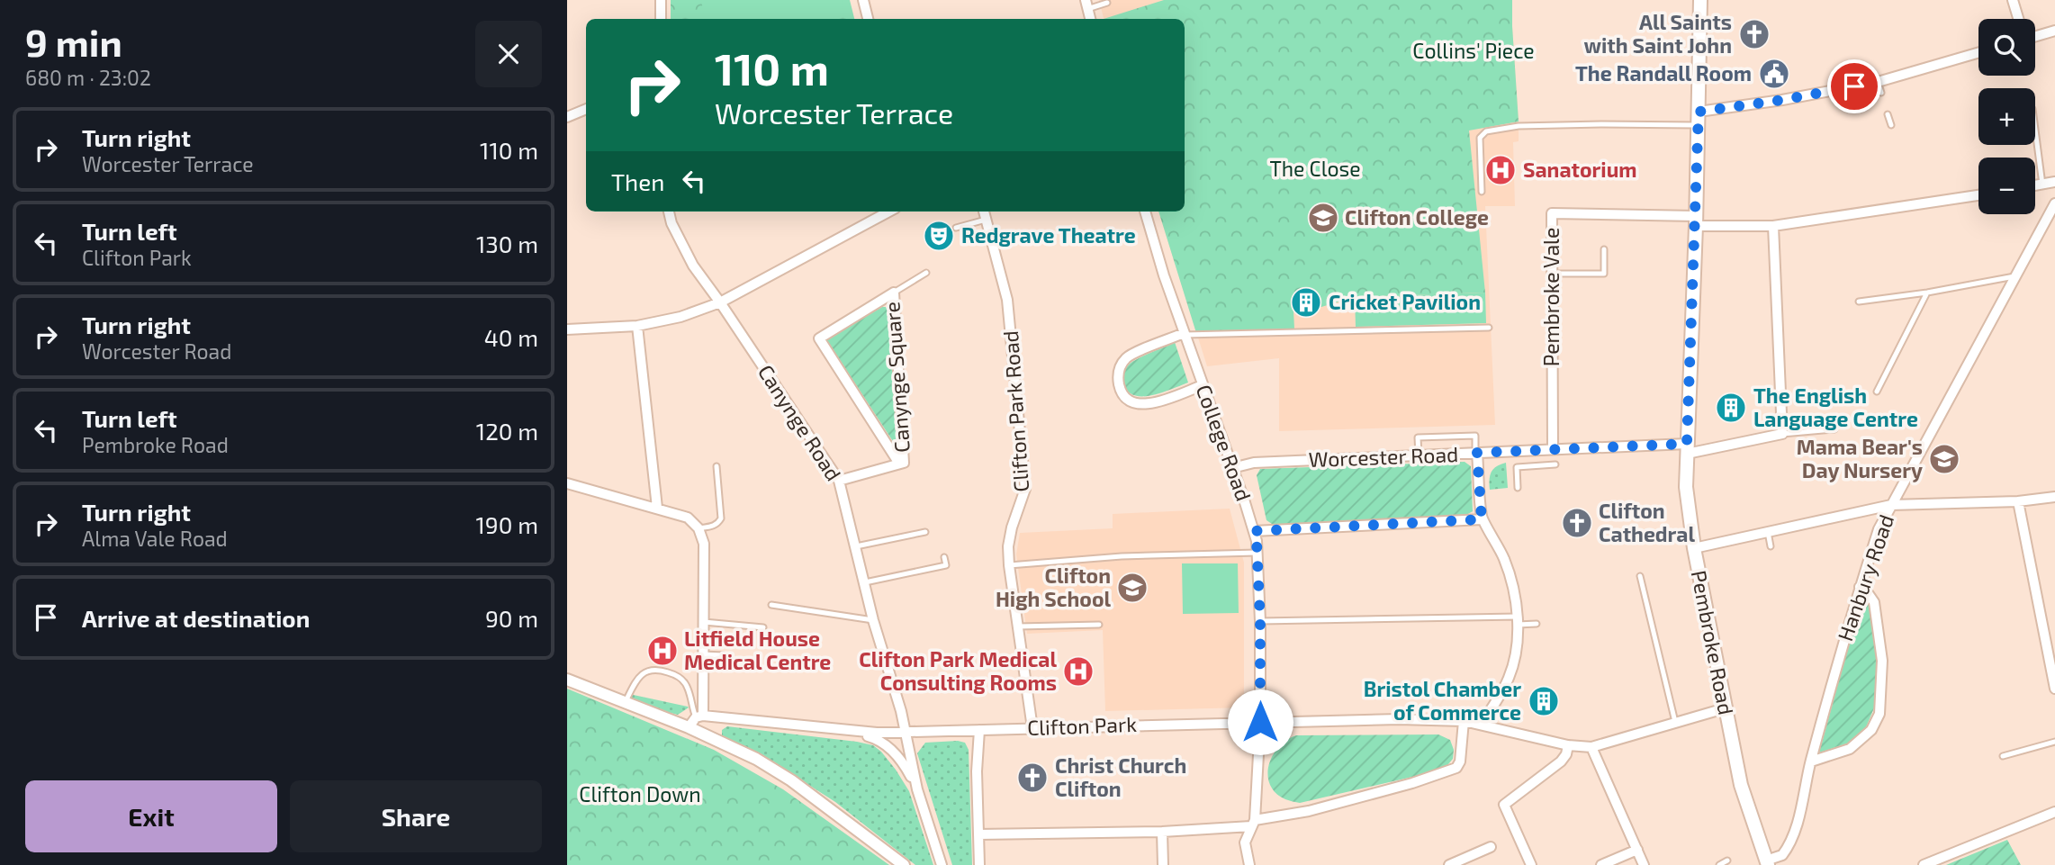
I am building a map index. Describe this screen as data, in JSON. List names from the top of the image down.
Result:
{
  "streets": {
    "main road": ["Pembroke Road"],
    "street": [
      "Pembroke Vale",
      "Canynge Square",
      "Clifton Park Road",
      "Canynge Road",
      "College Road",
      "Worcester Road",
      "Hanbury Road",
      "Clifton Park"
    ]
  },
  "crossings": [
    ["Pembroke Vale", "Worcester Road"],
    ["Pembroke Vale", "Pembroke Road"],
    ["Canynge Square", "Canynge Road"],
    ["Clifton Park Road", "Clifton Park"],
    ["Canynge Road", "Clifton Park"],
    ["College Road", "Worcester Road"],
    ["College Road", "Clifton Park"],
    ["Worcester Road", "Pembroke Road"],
    ["Hanbury Road", "Pembroke Road"],
    ["Pembroke Road", "Clifton Park"]
  ],
  "parks": ["Collins' Piece", "The Close", "Clifton Down"],
  "places": {
    "church": ["All Saints with Saint John", "Clifton Cathedral", "Christ Church Clifton"],
    "public building": ["The Randall Room"],
    "hospital": ["Sanatorium", "Litfield House Medical Centre", "Clifton Park Medical Consulting Rooms"],
    "school or university": ["Clifton College", "Mama Bear's Day Nursery", "Clifton High School"],
    "theatre": ["Redgrave Theatre"],
    "building": ["Cricket Pavilion", "The English Language Centre", "Bristol Chamber of Commerce"]
  },
  "page": {
    "heading": ["9 min", "680 m · 23:02"],
    "map_buttons": ["+", "−"],
    "turn": ["110 m", "Worcester Terrace"],
    "list": [
      {
        "name": "Turn right",
        "note": "Worcester Terrace",
        "value": "110 m"
      },
      {
        "name": "Turn left",
        "note": "Clifton Park",
        "value": "130 m"
      },
      {
        "name": "Turn right",
        "note": "Worcester Road",
        "value": "40 m"
      },
      {
        "name": "Turn left",
        "note": "Pembroke Road",
        "value": "120 m"
      },
      {
        "name": "Turn right",
        "note": "Alma Vale Road",
        "value": "190 m"
      },
      {
        "name": "Arrive at destination",
        "value": "90 m"
      }
    ],
    "then": "Then",
    "buttons": ["Exit", "Share"]
  }
}
